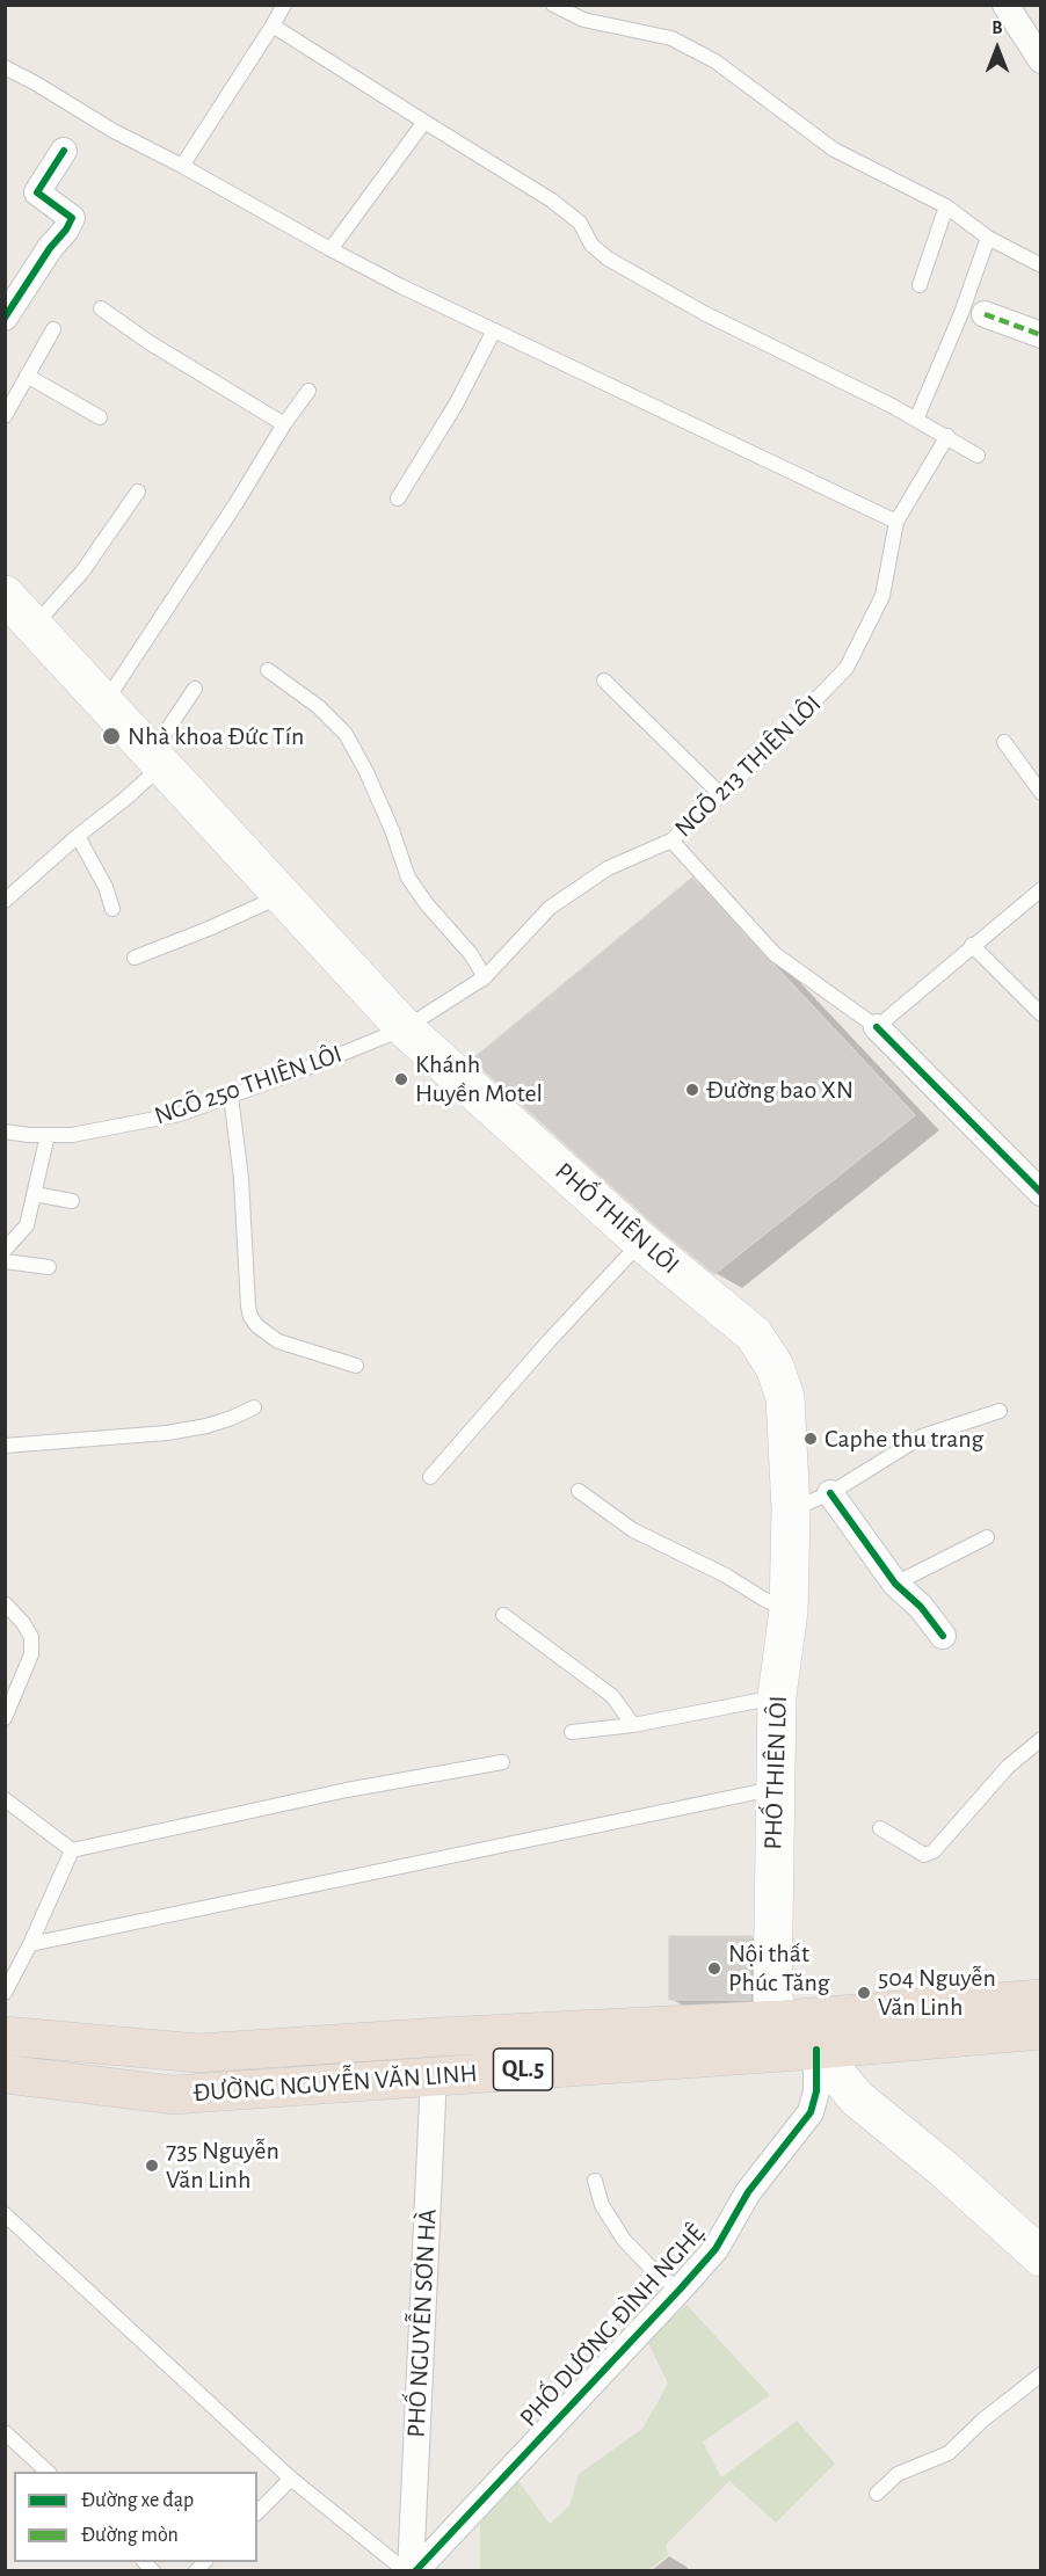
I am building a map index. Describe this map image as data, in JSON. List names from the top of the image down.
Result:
{
  "streets": {
    "highway": ["QL.5", "ĐƯỜNG NGUYỄN VĂN LINH"],
    "main road": ["PHỐ THIÊN LÔI"],
    "street": ["PHỐ NGUYỄN SƠN HÀ", "PHỐ DƯƠNG ĐÌNH NGHỆ"],
    "lane": ["NGÕ 213 THIÊN LÔI", "NGÕ 250 THIÊN LÔI"]
  },
  "crossings": [
    ["NGÕ 213 THIÊN LÔI", "NGÕ 250 THIÊN LÔI"],
    ["NGÕ 213 THIÊN LÔI", "PHỐ THIÊN LÔI"],
    ["NGÕ 250 THIÊN LÔI", "PHỐ THIÊN LÔI"],
    ["PHỐ THIÊN LÔI", "ĐƯỜNG NGUYỄN VĂN LINH"],
    ["ĐƯỜNG NGUYỄN VĂN LINH", "PHỐ NGUYỄN SƠN HÀ"],
    ["ĐƯỜNG NGUYỄN VĂN LINH", "PHỐ DƯƠNG ĐÌNH NGHỆ"],
    ["PHỐ NGUYỄN SƠN HÀ", "PHỐ DƯƠNG ĐÌNH NGHỆ"]
  ],
  "places": [
    "Nhà khoa Đức Tín",
    "Khánh Huyền Motel",
    "Đường bao XN",
    "Caphe thu trang",
    "Nội thất Phúc Tăng",
    "504 Nguyễn Văn Linh",
    "735 Nguyễn Văn Linh"
  ],
  "legend": ["Đường xe đạp", "Đường mòn"],
  "north": "top"
}
